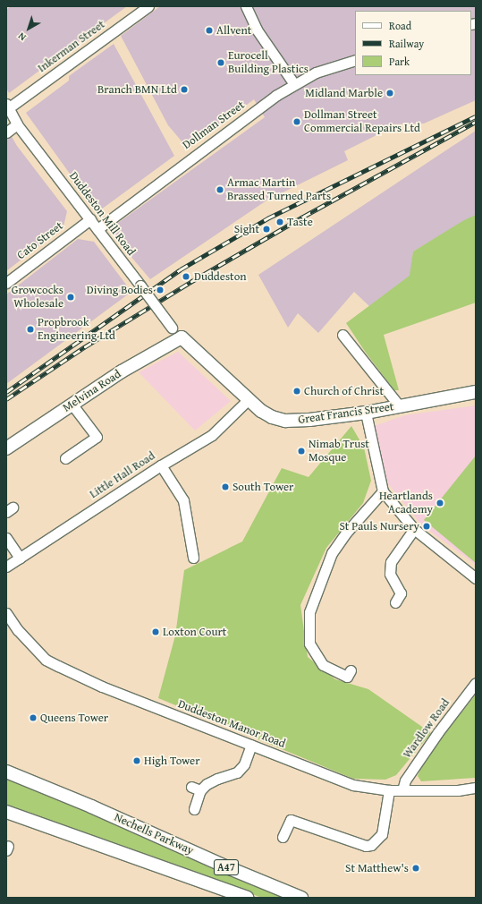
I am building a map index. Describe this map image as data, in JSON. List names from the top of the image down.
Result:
{
  "streets": {
    "main road": [
      "Melvina Road",
      "Great Francis Street",
      "Nechells Parkway",
      "A47"
    ],
    "street": [
      "Inkerman Street",
      "Dollman Street",
      "Duddeston Mill Road",
      "Cato Street",
      "Little Hall Road",
      "Duddeston Manor Road",
      "Wardlow Road"
    ]
  },
  "crossings": [
    ["Inkerman Street", "Duddeston Mill Road"],
    ["Dollman Street", "Duddeston Mill Road"],
    ["Duddeston Mill Road", "Cato Street"],
    ["Duddeston Mill Road", "Melvina Road"],
    ["Duddeston Mill Road", "Great Francis Street"],
    ["Melvina Road", "Great Francis Street"],
    ["Great Francis Street", "Little Hall Road"],
    ["Duddeston Manor Road", "Wardlow Road"]
  ],
  "places": [
    "Allvent",
    "Eurocell Building Plastics",
    "Branch BMN Ltd",
    "Midland Marble",
    "Dollman Street Commercial Repairs Ltd",
    "Armac Martin Brassed Turned Parts",
    "Taste",
    "Sight",
    "Duddeston",
    "Diving Bodies",
    "Growcocks Wholesale",
    "Propbrook Engineering Ltd",
    "Church of Christ",
    "Nimab Trust Mosque",
    "South Tower",
    "Heartlands Academy",
    "St Pauls Nursery",
    "Loxton Court",
    "Queens Tower",
    "High Tower",
    "St Matthew's"
  ],
  "legend": ["Road", "Railway", "Park"],
  "north": "bottom left"
}
